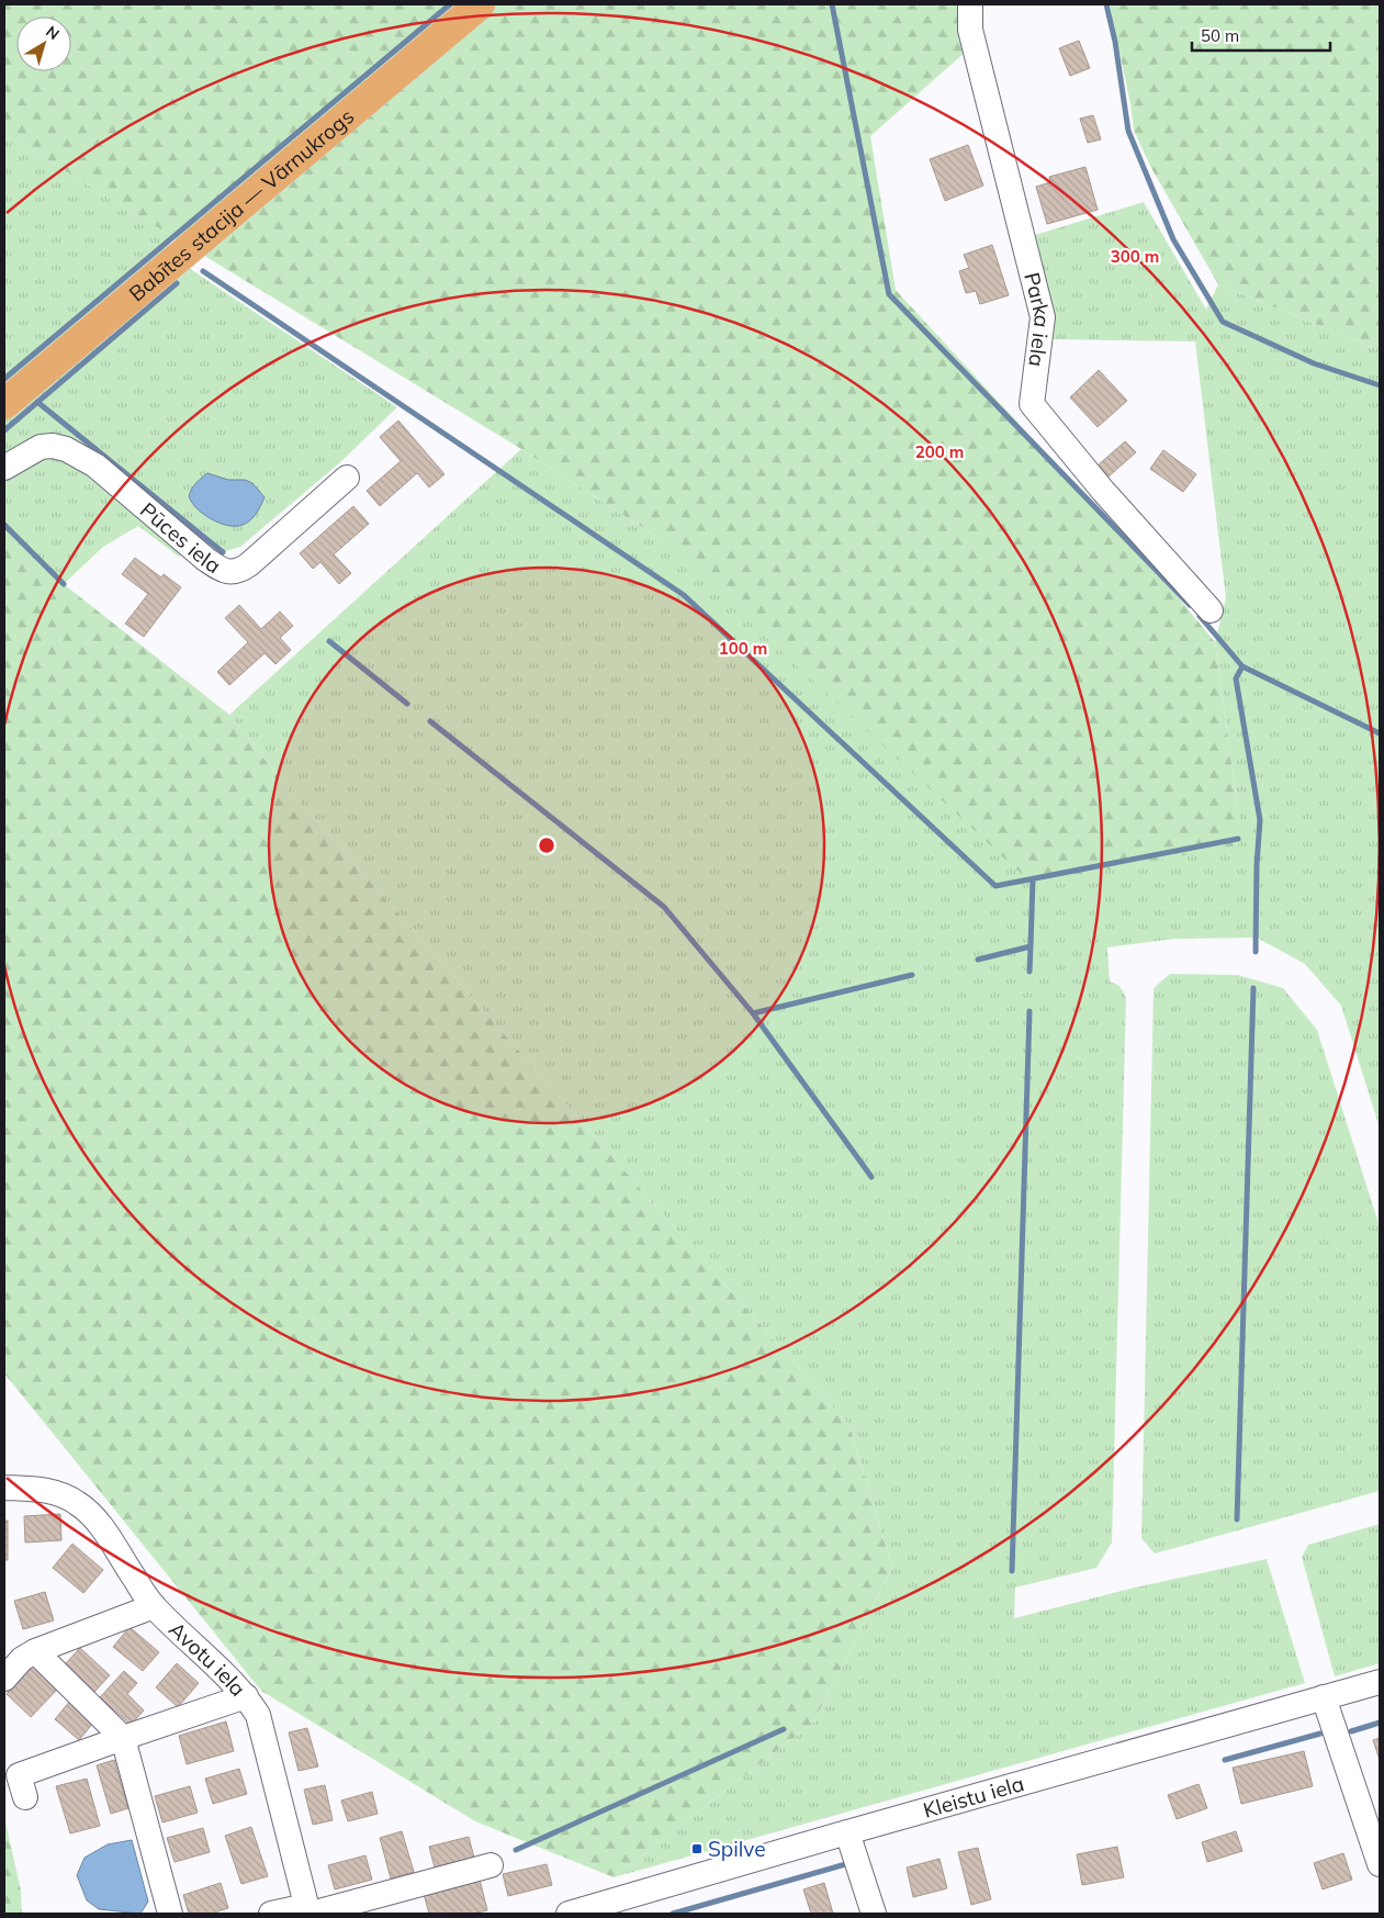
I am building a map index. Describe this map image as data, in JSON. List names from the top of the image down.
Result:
{
  "streets": {
    "main road": ["Babītes stacija — Vārnukrogs"],
    "street": [
      "Parka iela",
      "Pūces iela",
      "Avotu iela",
      "Kleistu iela"
    ]
  },
  "places": {
    "transit": ["Spilve"]
  },
  "scale_bar": "50 m",
  "north": "top right",
  "rings": ["300 m", "200 m", "100 m"]
}
